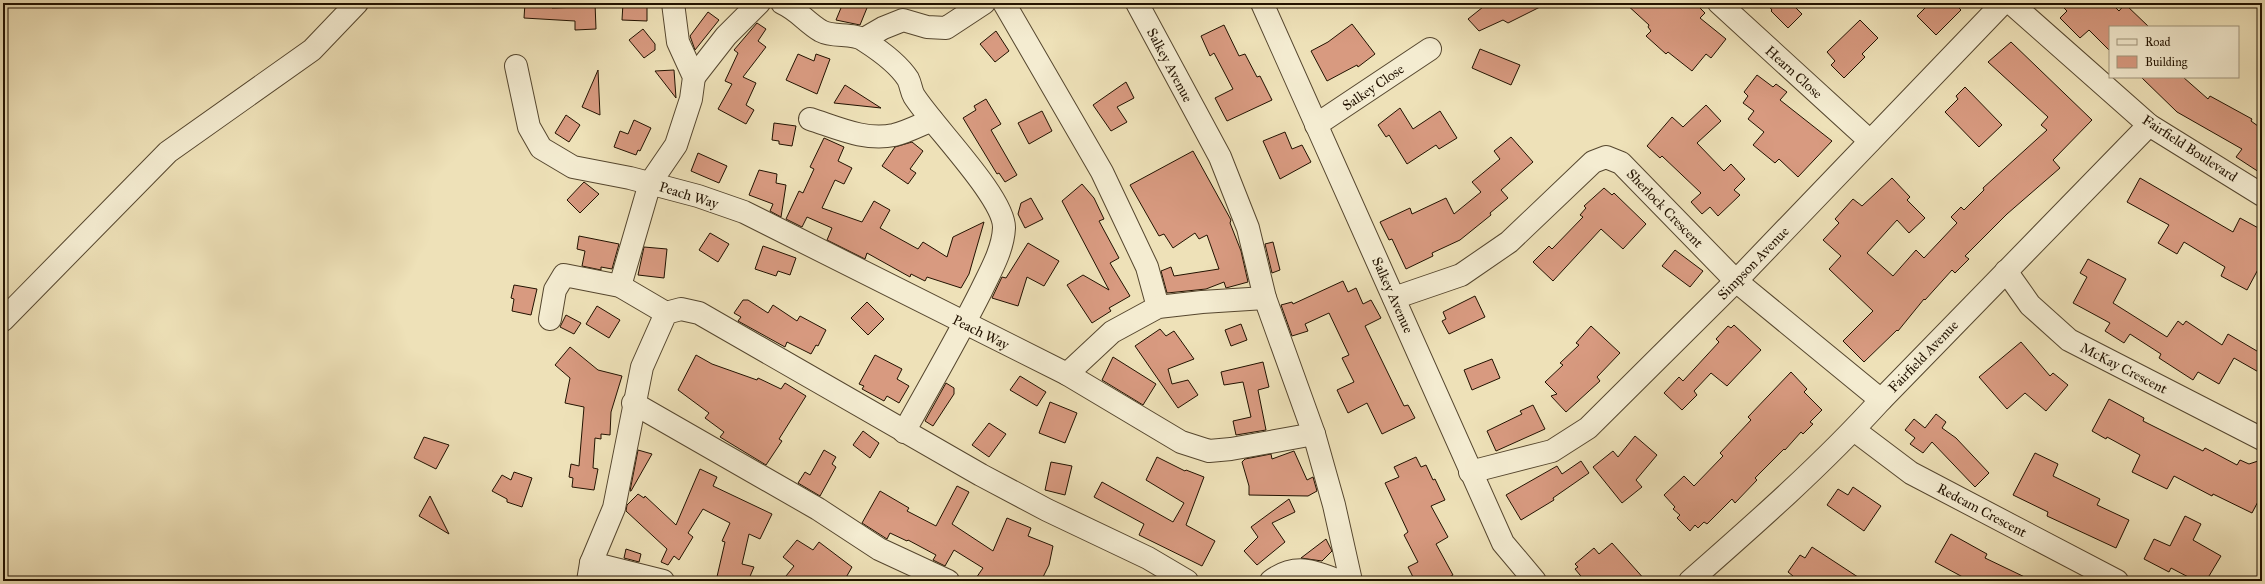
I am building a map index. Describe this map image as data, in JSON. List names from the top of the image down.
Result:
{
  "streets": {
    "street": [
      "Salkey Avenue",
      "Hearn Close",
      "Salkey Close",
      "Fairfield Boulevard",
      "Peach Way",
      "Sherlock Crescent",
      "Simpson Avenue",
      "Fairfield Avenue",
      "McKay Crescent",
      "Redcam Crescent"
    ]
  },
  "crossings": [
    ["Salkey Avenue", "Salkey Close"],
    ["Salkey Avenue", "Peach Way"],
    ["Salkey Avenue", "Sherlock Crescent"],
    ["Salkey Avenue", "Simpson Avenue"],
    ["Hearn Close", "Simpson Avenue"],
    ["Fairfield Boulevard", "Fairfield Avenue"],
    ["Sherlock Crescent", "Simpson Avenue"],
    ["Sherlock Crescent", "Fairfield Avenue"],
    ["Fairfield Avenue", "McKay Crescent"],
    ["Fairfield Avenue", "Redcam Crescent"]
  ],
  "legend": ["Road", "Building"]
}
